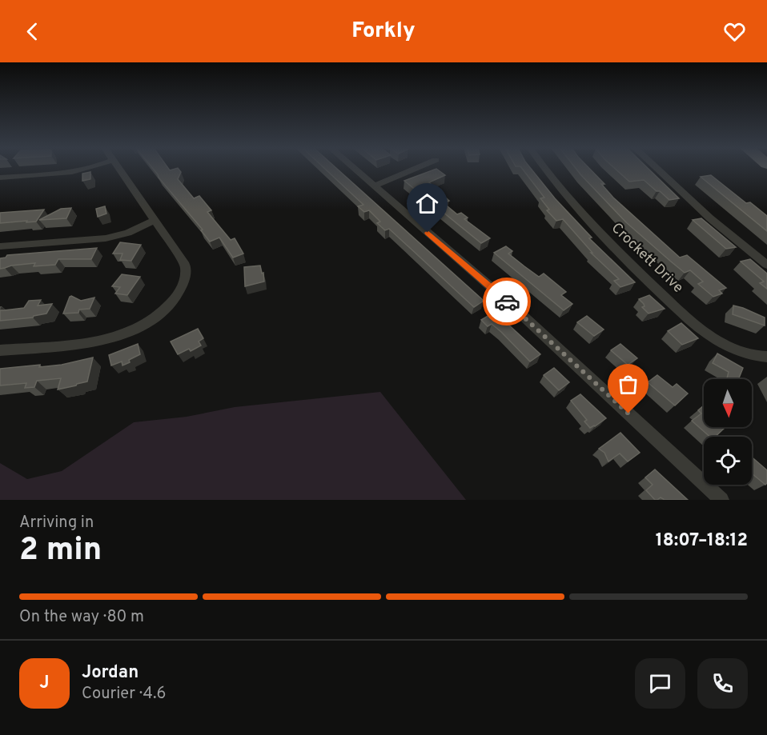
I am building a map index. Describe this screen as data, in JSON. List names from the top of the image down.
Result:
{
  "streets": {
    "street": ["Crockett Drive"]
  },
  "north": "bottom",
  "page": {
    "header": "Forkly",
    "heading": ["2 min", "Arriving in", "18:07–18:12"],
    "panel": ["Jordan", "Courier · 4.6"],
    "bar": "On the way · 80 m",
    "round": "J"
  }
}
